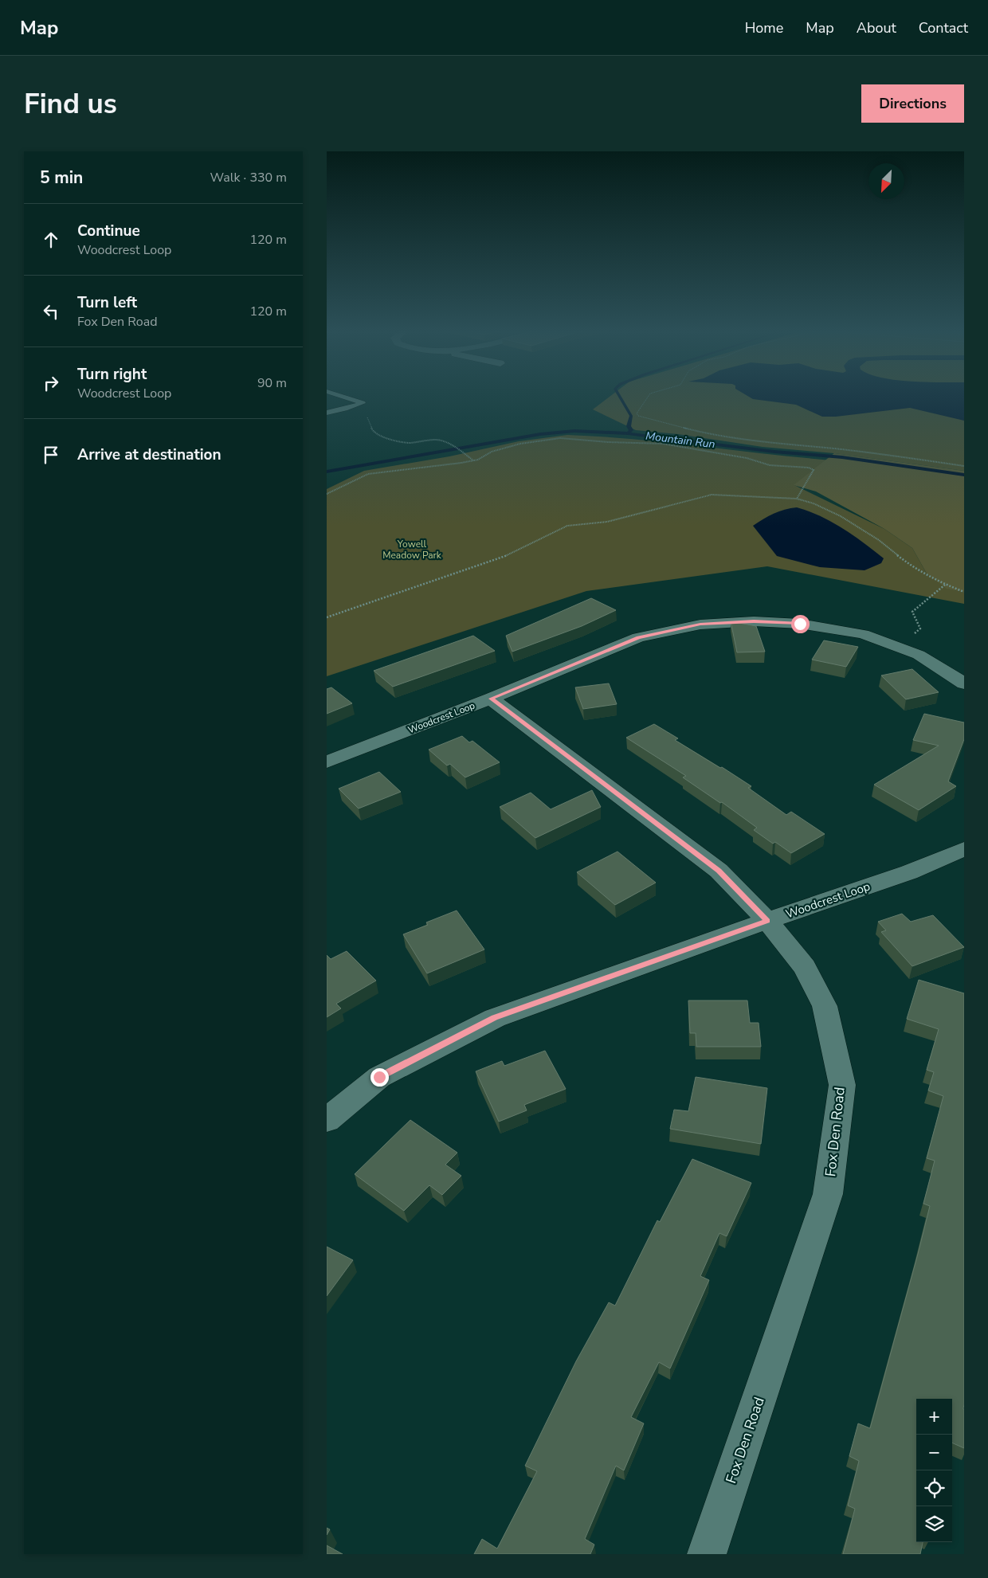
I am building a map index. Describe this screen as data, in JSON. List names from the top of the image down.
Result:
{
  "streets": {
    "street": ["Woodcrest Loop", "Fox Den Road"]
  },
  "crossings": [
    ["Woodcrest Loop", "Fox Den Road"]
  ],
  "water": ["Mountain Run"],
  "parks": ["Yowell Meadow Park"],
  "north": "bottom left",
  "page": {
    "header": "Map",
    "nav": [
      "Home",
      "Map",
      "About",
      "Contact"
    ],
    "buttons": "Directions",
    "title": "Find us",
    "heading": ["5 min", "Walk · 330 m"],
    "list": [
      ["Continue", "Woodcrest Loop", "120 m"],
      ["Turn left", "Fox Den Road", "120 m"],
      ["Turn right", "Woodcrest Loop", "90 m"],
      "Arrive at destination"
    ],
    "map_buttons": ["+", "−"]
  }
}
